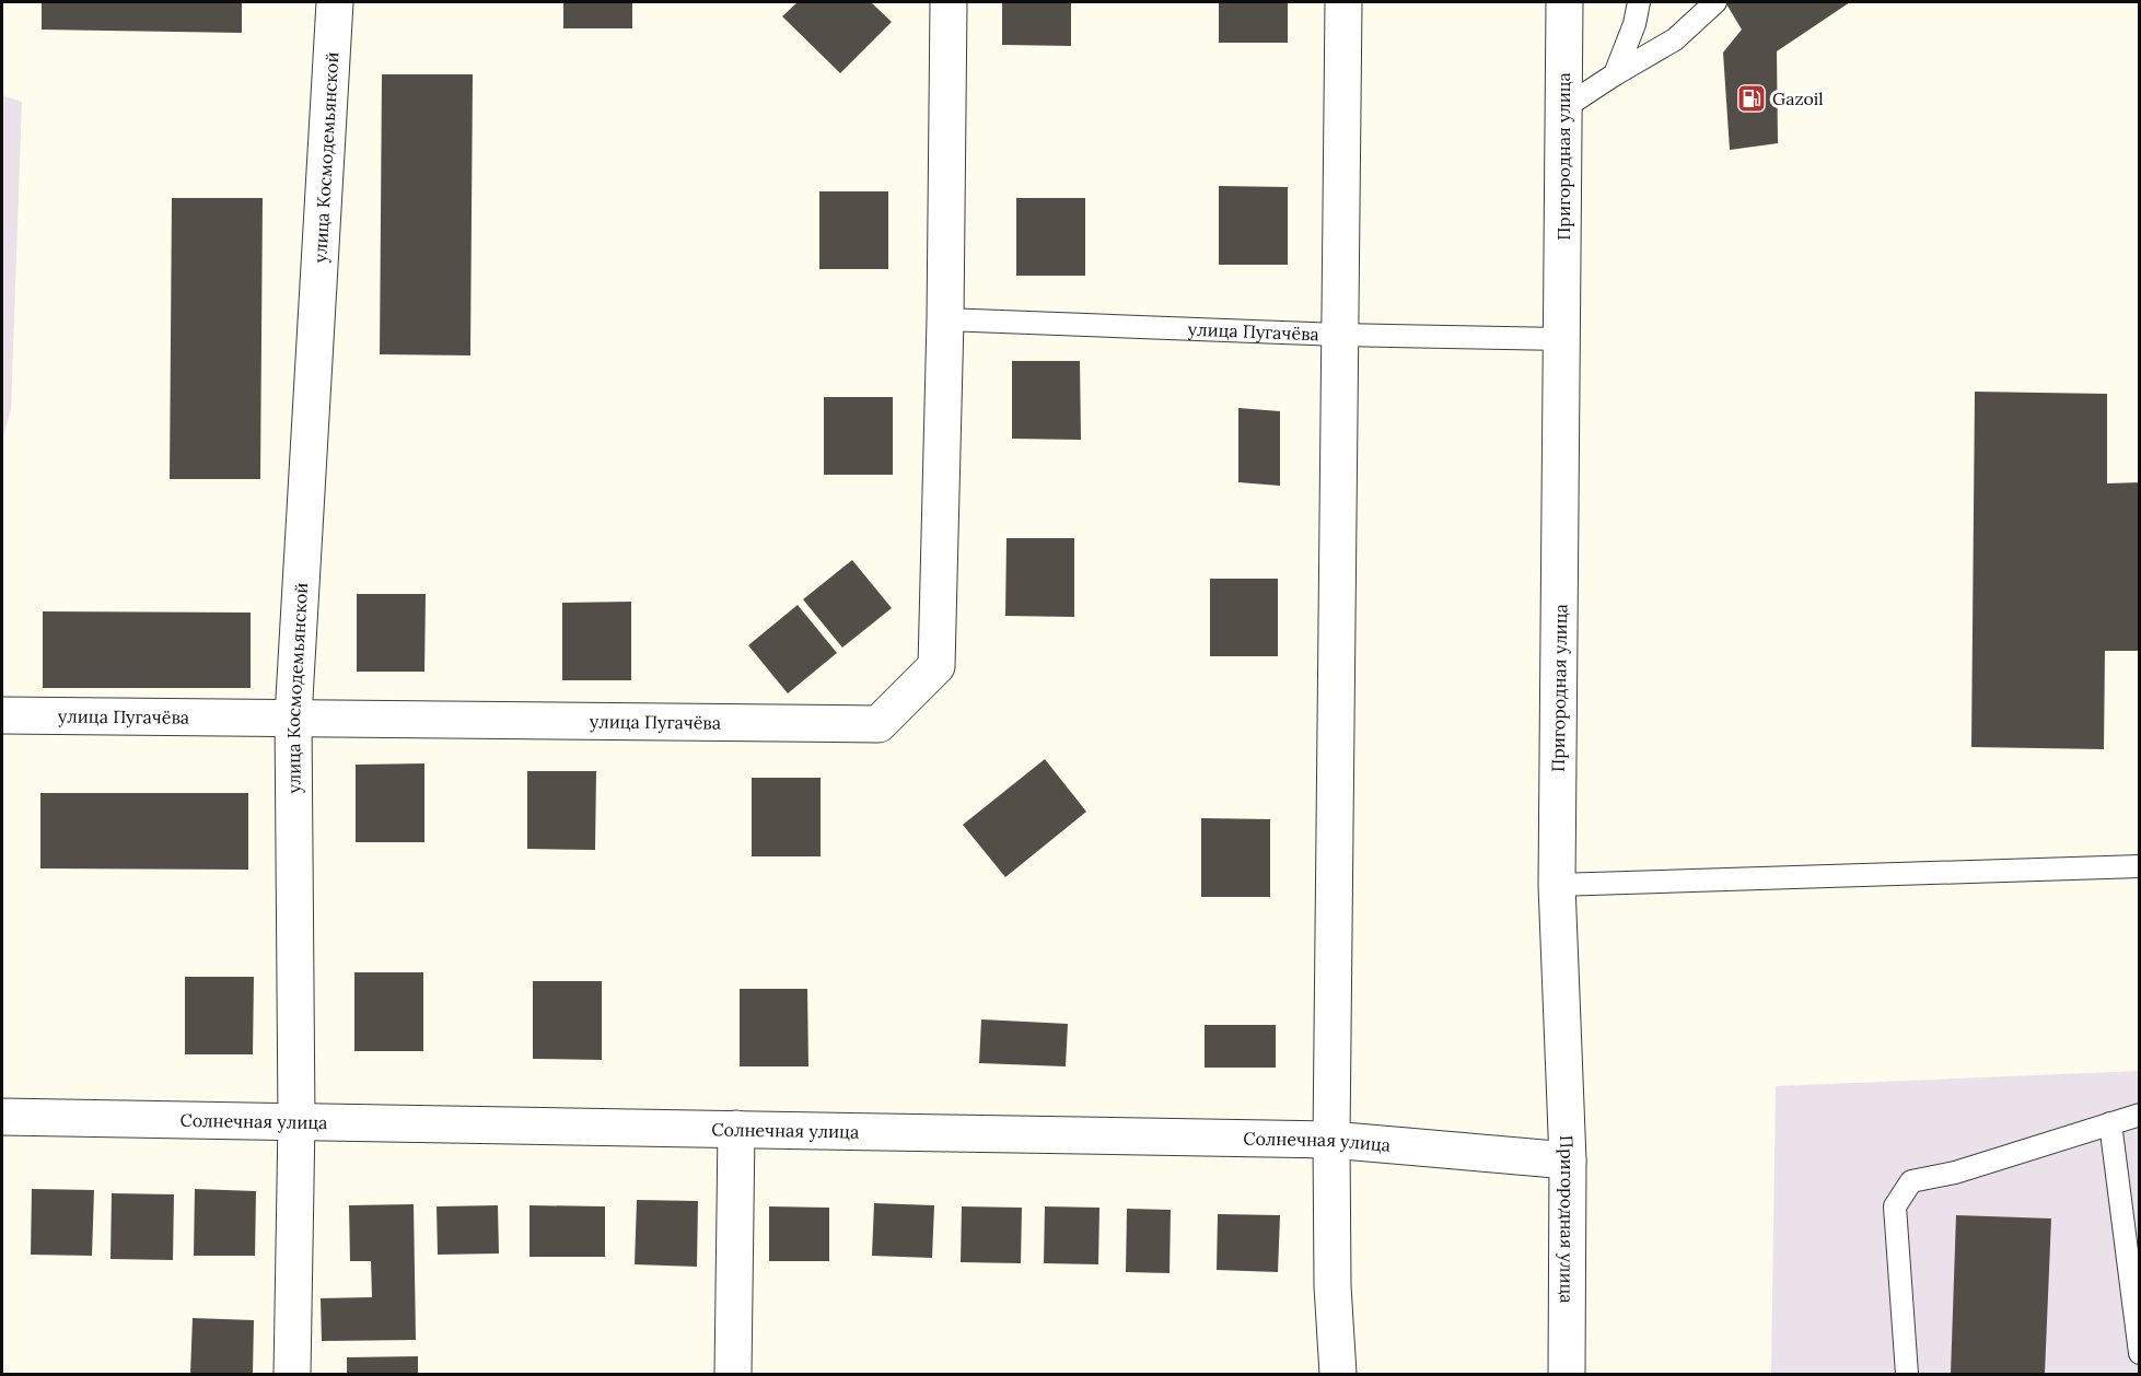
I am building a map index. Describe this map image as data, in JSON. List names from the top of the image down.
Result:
{
  "streets": {
    "street": [
      "улица Космодемьянской",
      "Пригородная улица",
      "улица Пугачёва",
      "Солнечная улица"
    ]
  },
  "crossings": [
    ["улица Космодемьянской", "улица Пугачёва"],
    ["улица Космодемьянской", "Солнечная улица"],
    ["Пригородная улица", "улица Пугачёва"],
    ["Пригородная улица", "Солнечная улица"]
  ],
  "places": {
    "fuel station": ["Gazoil"]
  }
}
